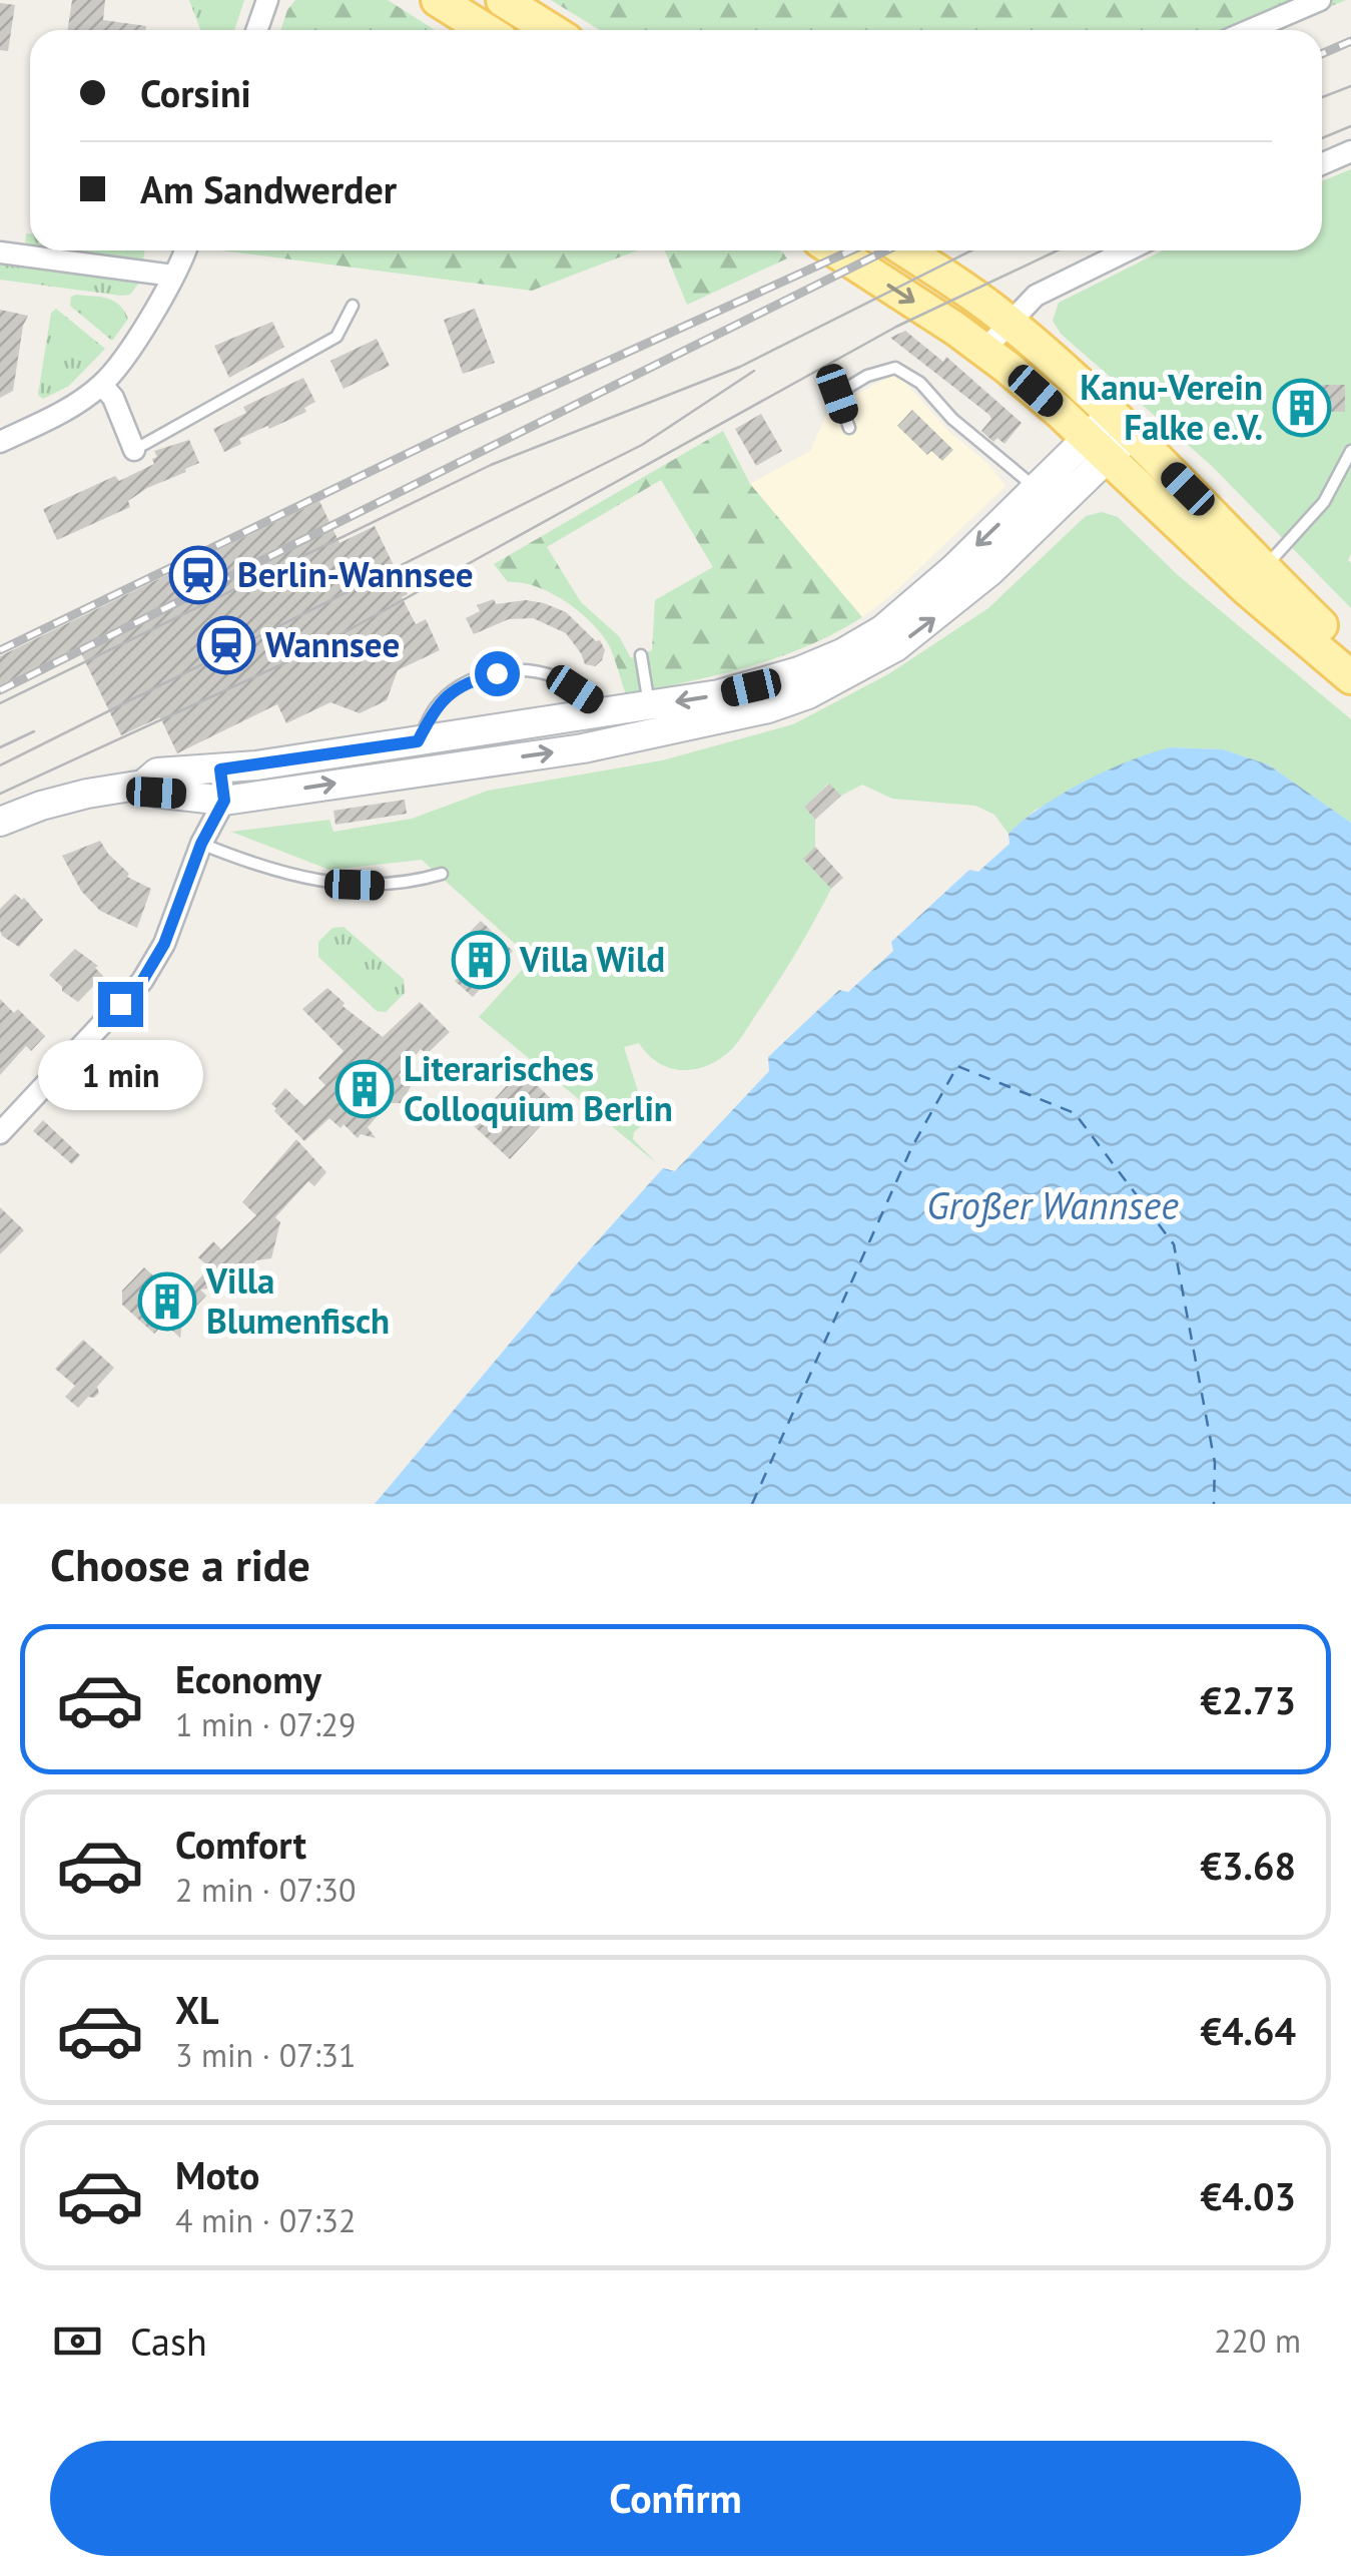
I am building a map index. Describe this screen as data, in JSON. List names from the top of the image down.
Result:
{
  "water": ["Großer Wannsee"],
  "places": {
    "building": [
      "Kanu-Verein Falke e.V.",
      "Villa Wild",
      "Literarisches Colloquium Berlin",
      "Villa Blumenfisch"
    ],
    "station": ["Berlin-Wannsee", "Wannsee"]
  },
  "page": {
    "banner": ["Corsini", "Am Sandwerder"],
    "bubble": "1 min",
    "heading": "Choose a ride",
    "list": [
      {
        "name": "Economy",
        "note": "1 min · 07:29",
        "value": "€2.73"
      },
      {
        "name": "Comfort",
        "note": "2 min · 07:30",
        "value": "€3.68"
      },
      {
        "name": "XL",
        "note": "3 min · 07:31",
        "value": "€4.64"
      },
      {
        "name": "Moto",
        "note": "4 min · 07:32",
        "value": "€4.03"
      }
    ],
    "pay": ["Cash", "220 m"],
    "buttons": "Confirm"
  }
}
